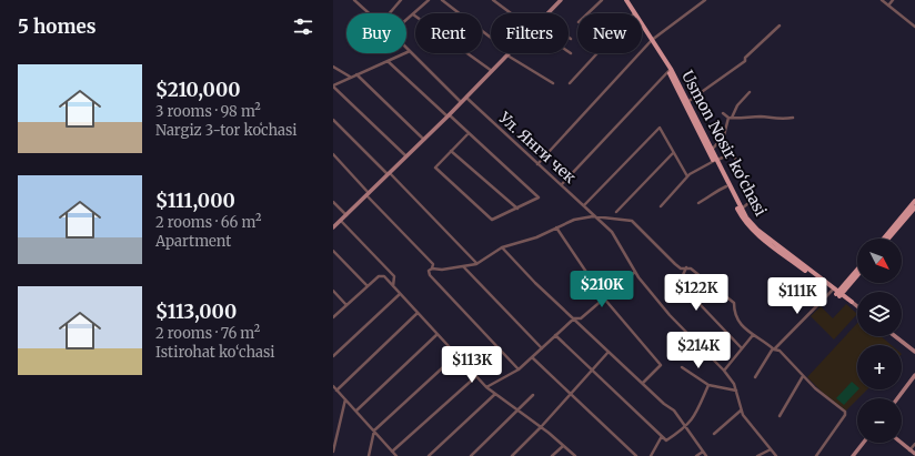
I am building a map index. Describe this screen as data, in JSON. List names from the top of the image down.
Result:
{
  "streets": {
    "main road": ["Usmon Nosir ko‘chasi"],
    "street": ["Ул. Янги чек"]
  },
  "north": "bottom right",
  "page": {
    "heading": "5 homes",
    "chip": [
      "Buy",
      "Rent",
      "Filters",
      "New"
    ],
    "list": [
      {
        "name": "$210,000",
        "note": "3 rooms · 98 m² · Nargiz 3-tor koʻchasi"
      },
      {
        "name": "$111,000",
        "note": "2 rooms · 66 m² · Apartment"
      },
      {
        "name": "$113,000",
        "note": "2 rooms · 76 m² · Istirohat ko‘chasi"
      }
    ],
    "map_buttons": ["+", "−"],
    "price": [
      "$210K",
      "$122K",
      "$111K",
      "$214K",
      "$113K"
    ]
  }
}
